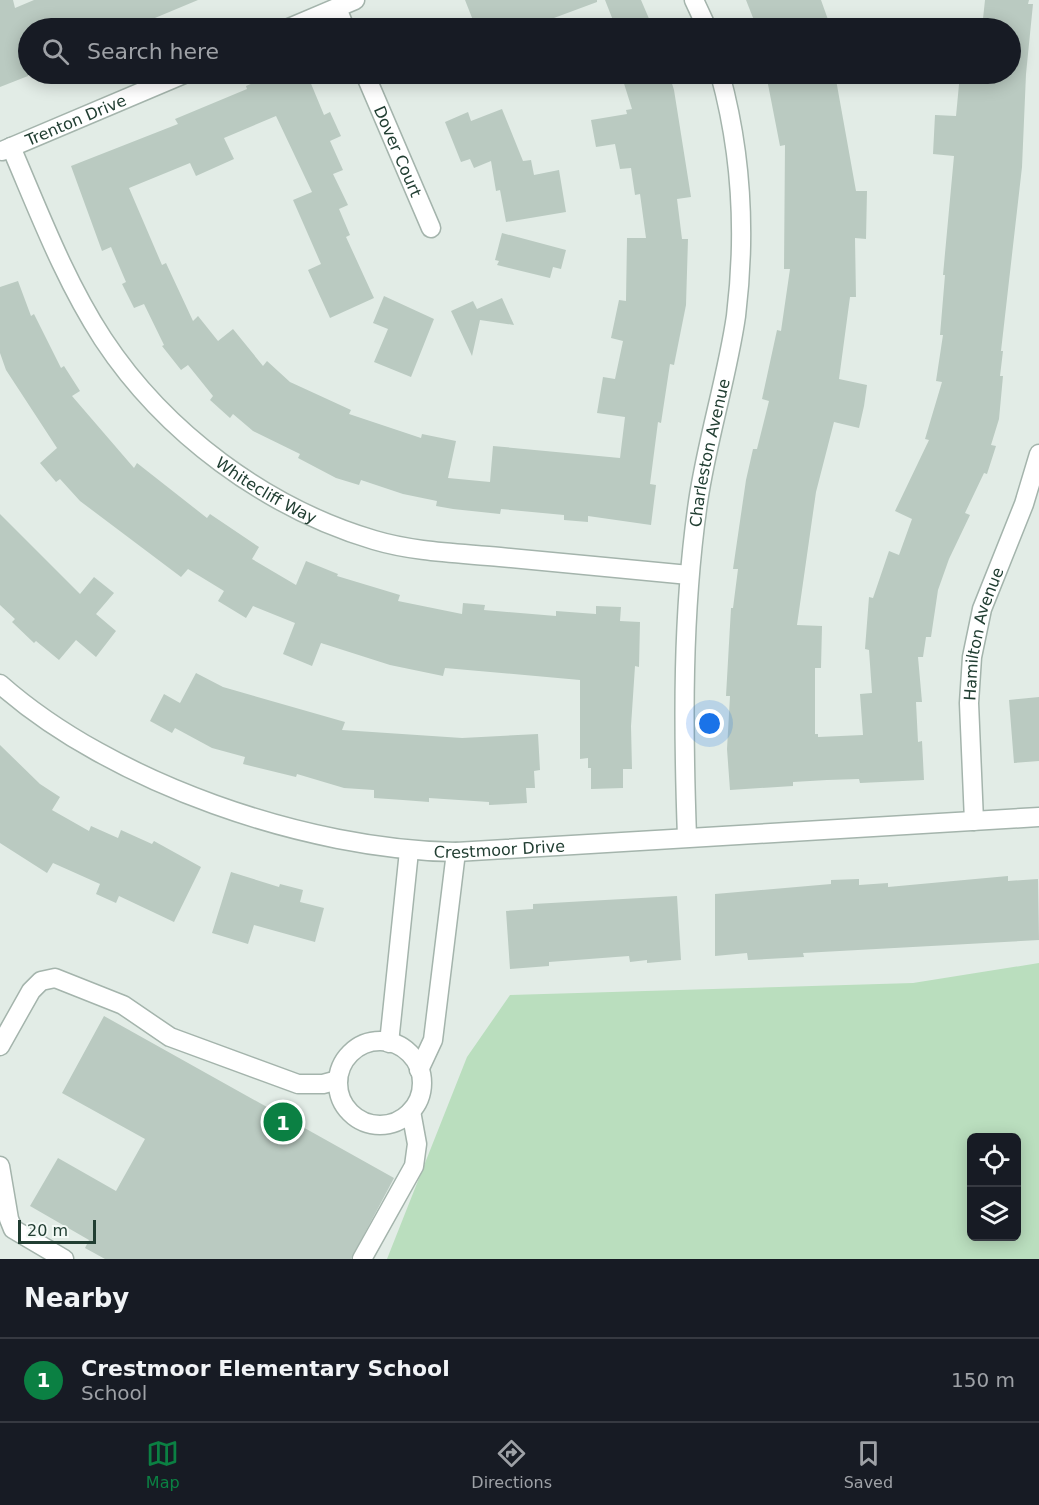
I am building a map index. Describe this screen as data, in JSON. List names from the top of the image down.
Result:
{
  "streets": {
    "street": [
      "Trenton Drive",
      "Dover Court",
      "Charleston Avenue",
      "Whitecliff Way",
      "Hamilton Avenue",
      "Crestmoor Drive"
    ]
  },
  "crossings": [
    ["Trenton Drive", "Whitecliff Way"],
    ["Charleston Avenue", "Whitecliff Way"],
    ["Charleston Avenue", "Crestmoor Drive"],
    ["Hamilton Avenue", "Crestmoor Drive"]
  ],
  "scale_bar": "20 m",
  "page": {
    "search": "Search here",
    "pins": "1",
    "scale": "20 m",
    "heading": "Nearby",
    "list": [
      {
        "mark": "1",
        "name": "Crestmoor Elementary School",
        "note": "School",
        "value": "150 m"
      }
    ],
    "nav": ["Map", "Directions", "Saved"]
  }
}
